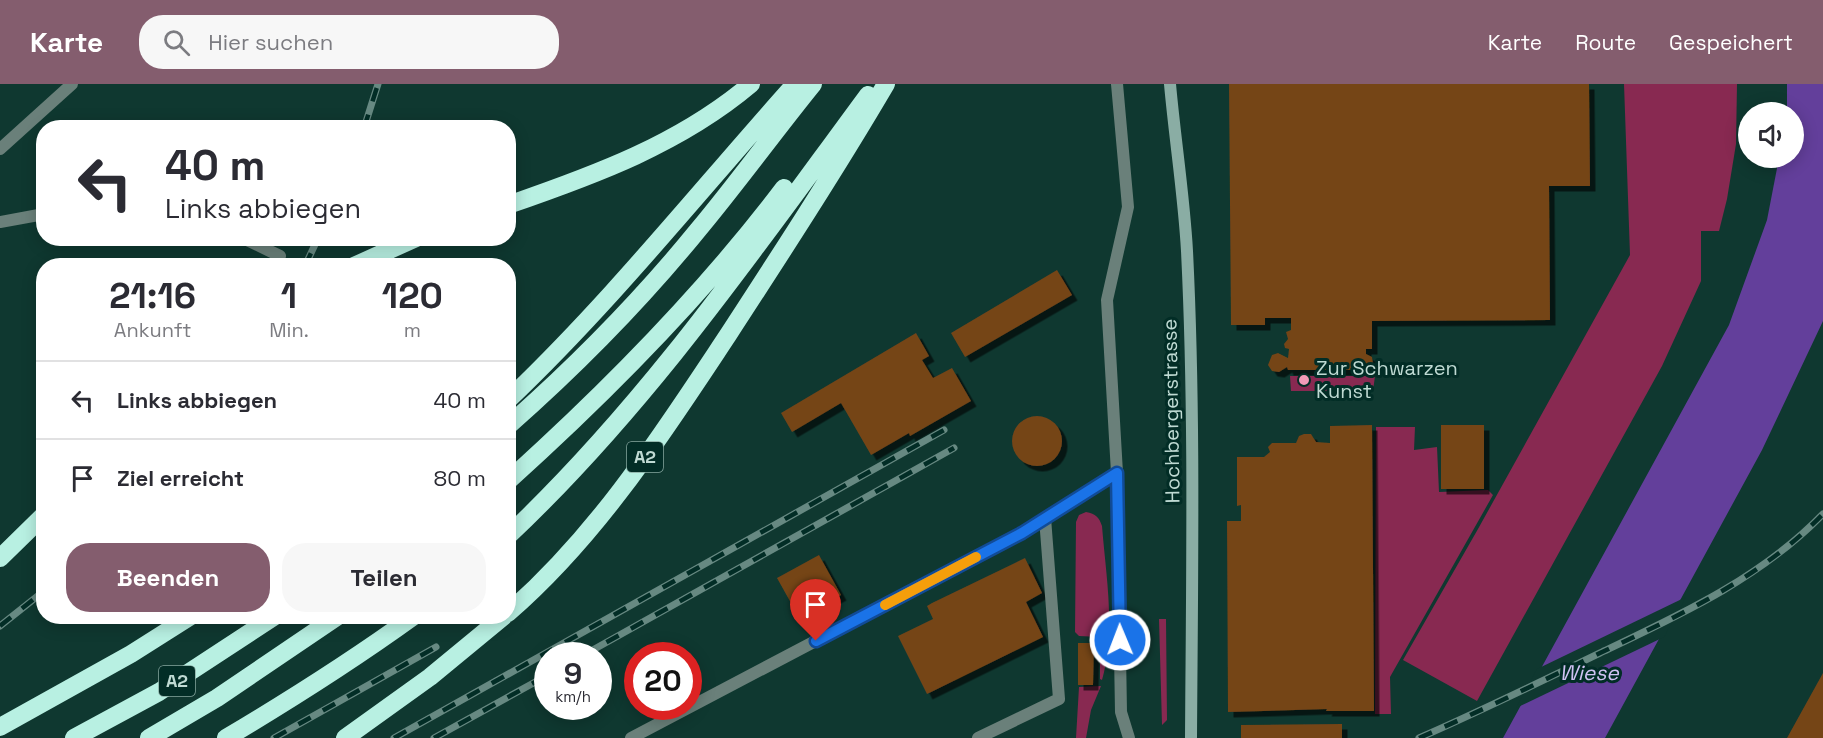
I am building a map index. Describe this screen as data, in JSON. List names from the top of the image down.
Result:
{
  "streets": {
    "highway": ["A2"],
    "main road": ["Hochbergerstrasse"]
  },
  "water": ["Wiese"],
  "places": ["Zur Schwarzen Kunst"],
  "page": {
    "header": "Karte",
    "search": "Hier suchen",
    "nav": ["Karte", "Route", "Gespeichert"],
    "turn": ["40 m", "Links abbiegen"],
    "eta": [
      "21:16",
      "Ankunft",
      "1",
      "Min.",
      "120",
      "m"
    ],
    "list": [
      {
        "name": "Links abbiegen",
        "value": "40 m"
      },
      {
        "name": "Ziel erreicht",
        "value": "80 m"
      }
    ],
    "buttons": ["Beenden", "Teilen"],
    "speed": "9 km/h",
    "limit": "20"
  }
}
